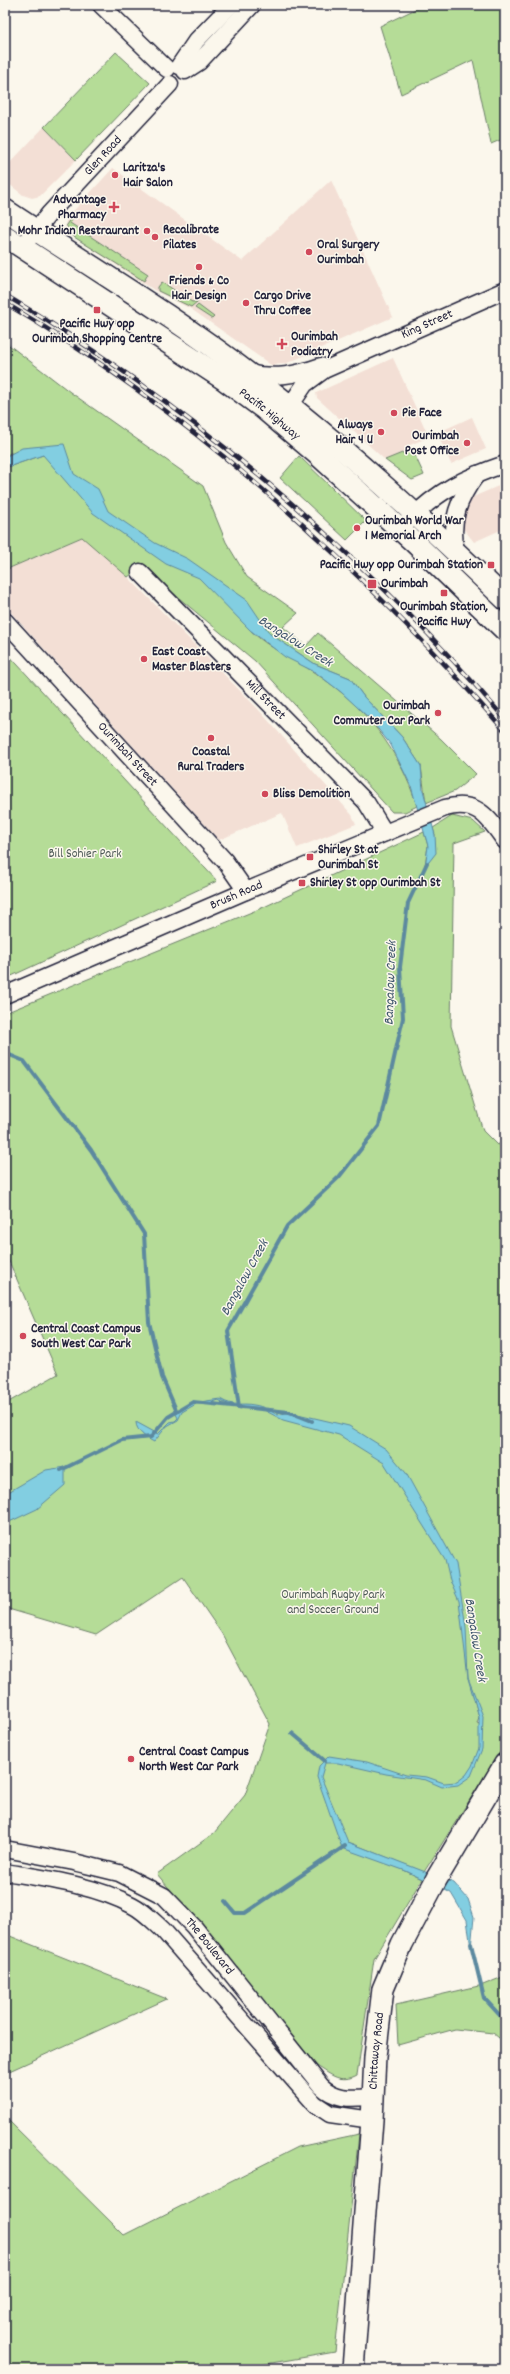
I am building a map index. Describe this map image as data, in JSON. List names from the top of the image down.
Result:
{
  "streets": {
    "main road": ["Pacific Highway", "Chittaway Road"],
    "street": [
      "Glen Road",
      "King Street",
      "Mill Street",
      "Ourimbah Street",
      "Brush Road",
      "The Boulevard"
    ]
  },
  "crossings": [
    ["Glen Road", "Pacific Highway"],
    ["King Street", "Pacific Highway"],
    ["Mill Street", "Brush Road"],
    ["Ourimbah Street", "Brush Road"],
    ["The Boulevard", "Chittaway Road"]
  ],
  "water": ["Bangalow Creek"],
  "parks": ["Bill Sohier Park", "Ourimbah Rugby Park and Soccer Ground"],
  "places": {
    "other": [
      "Laritza's Hair Salon",
      "Mohr Indian Restraurant",
      "Recalibrate Pilates",
      "Oral Surgery Ourimbah",
      "Friends & Co Hair Design",
      "Cargo Drive Thru Coffee",
      "Pie Face",
      "Always Hair 4 U",
      "Ourimbah Post Office",
      "Ourimbah World War 1 Memorial Arch",
      "East Coast Master Blasters",
      "Ourimbah Commuter Car Park",
      "Coastal Rural Traders",
      "Bliss Demolition",
      "Central Coast Campus South West Car Park",
      "Central Coast Campus North West Car Park"
    ],
    "health": ["Advantage Pharmacy", "Ourimbah Podiatry"],
    "transit": [
      "Pacific Hwy opp Ourimbah Shopping Centre",
      "Pacific Hwy opp Ourimbah Station",
      "Ourimbah",
      "Ourimbah Station, Pacific Hwy",
      "Shirley St at Ourimbah St",
      "Shirley St opp Ourimbah St"
    ]
  }
}
